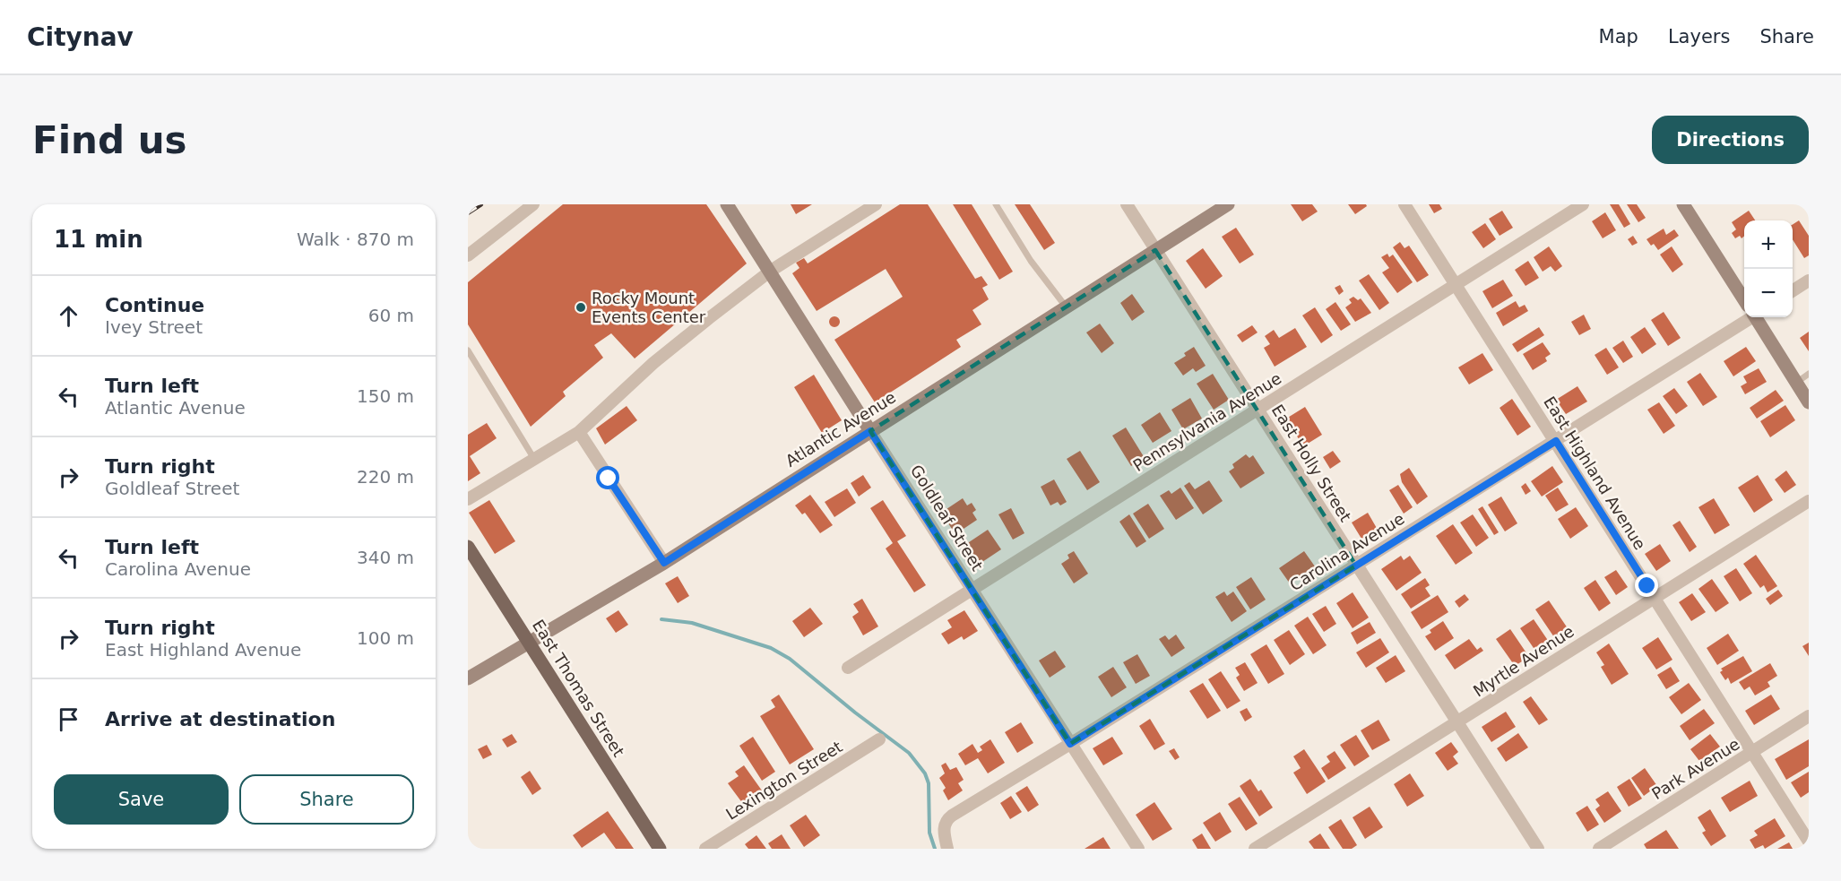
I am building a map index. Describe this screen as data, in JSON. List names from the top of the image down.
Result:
{
  "streets": {
    "main road": ["Atlantic Avenue", "Goldleaf Street", "East Thomas Street"],
    "street": [
      "Pennsylvania Avenue",
      "East Holly Street",
      "East Highland Avenue",
      "Carolina Avenue",
      "Myrtle Avenue",
      "Park Avenue",
      "Lexington Street"
    ]
  },
  "crossings": [
    ["Pennsylvania Avenue", "East Holly Street"],
    ["Pennsylvania Avenue", "East Highland Avenue"],
    ["Pennsylvania Avenue", "Goldleaf Street"],
    ["Atlantic Avenue", "East Holly Street"],
    ["Atlantic Avenue", "Goldleaf Street"],
    ["Atlantic Avenue", "East Thomas Street"],
    ["East Holly Street", "Carolina Avenue"],
    ["East Holly Street", "Myrtle Avenue"],
    ["East Highland Avenue", "Carolina Avenue"],
    ["East Highland Avenue", "Myrtle Avenue"],
    ["East Highland Avenue", "Park Avenue"],
    ["Goldleaf Street", "Carolina Avenue"]
  ],
  "places": ["Rocky Mount Events Center"],
  "page": {
    "header": "Citynav",
    "nav": ["Map", "Layers", "Share"],
    "buttons": [
      "Directions",
      ["Save", "Share"]
    ],
    "title": "Find us",
    "heading": ["11 min", "Walk · 870 m"],
    "map_buttons": ["+", "−"],
    "list": [
      ["Continue", "Ivey Street", "60 m"],
      ["Turn left", "Atlantic Avenue", "150 m"],
      ["Turn right", "Goldleaf Street", "220 m"],
      ["Turn left", "Carolina Avenue", "340 m"],
      ["Turn right", "East Highland Avenue", "100 m"],
      "Arrive at destination"
    ]
  }
}
